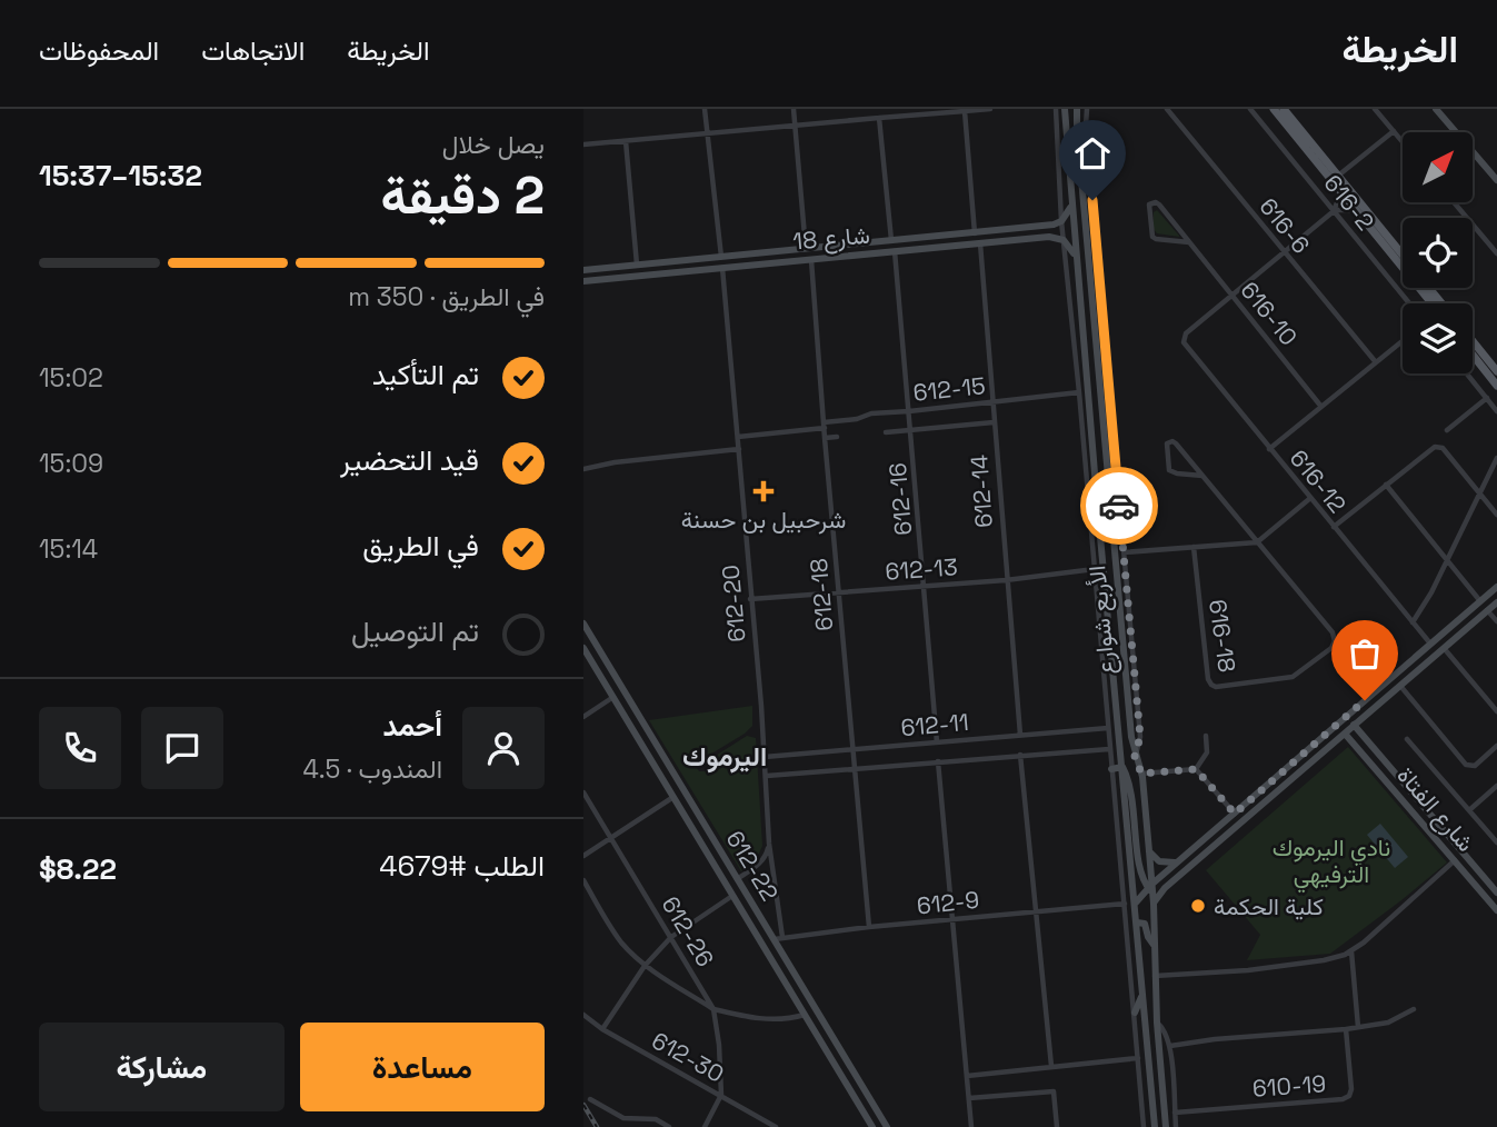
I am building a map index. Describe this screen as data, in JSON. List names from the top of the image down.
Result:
{
  "streets": {
    "street": [
      "616-2",
      "616-6",
      "شارع 18",
      "616-10",
      "612-15",
      "616-12",
      "612-14",
      "612-16",
      "612-13",
      "612-18",
      "612-20",
      "الأربع شوارع",
      "616-18",
      "612-11",
      "شارع الفتاة",
      "612-22",
      "612-9",
      "612-26",
      "612-30",
      "610-19"
    ]
  },
  "crossings": [
    ["شارع 18", "612-14"],
    ["شارع 18", "612-16"],
    ["شارع 18", "612-18"],
    ["شارع 18", "612-20"],
    ["616-10", "616-12"],
    ["612-15", "612-14"],
    ["612-15", "612-16"],
    ["612-15", "612-18"],
    ["612-15", "612-20"],
    ["612-14", "612-13"],
    ["612-14", "612-11"],
    ["612-16", "612-13"],
    ["612-16", "612-11"],
    ["612-13", "612-18"],
    ["612-13", "612-20"],
    ["612-18", "612-11"],
    ["612-18", "612-9"],
    ["612-20", "612-11"],
    ["612-20", "612-22"],
    ["612-20", "612-9"],
    ["612-22", "612-9"]
  ],
  "districts": ["اليرموك"],
  "parks": ["نادي اليرموك الترفيهي"],
  "places": {
    "health": ["شرحبيل بن حسنة"],
    "other": ["كلية الحكمة"]
  },
  "north": "top right",
  "page": {
    "header": "الخريطة",
    "nav": ["الخريطة", "الاتجاهات", "المحفوظات"],
    "heading": ["2 دقيقة", "يصل خلال", "15:32–15:37"],
    "panel": [
      "أحمد",
      "المندوب · 4.5",
      "الطلب #4679",
      "$8.22"
    ],
    "bar": "في الطريق · 350 m",
    "list": [
      ["تم التأكيد", "15:02"],
      ["قيد التحضير", "15:09"],
      ["في الطريق", "15:14"],
      "تم التوصيل"
    ],
    "buttons": ["مساعدة", "مشاركة"]
  }
}
